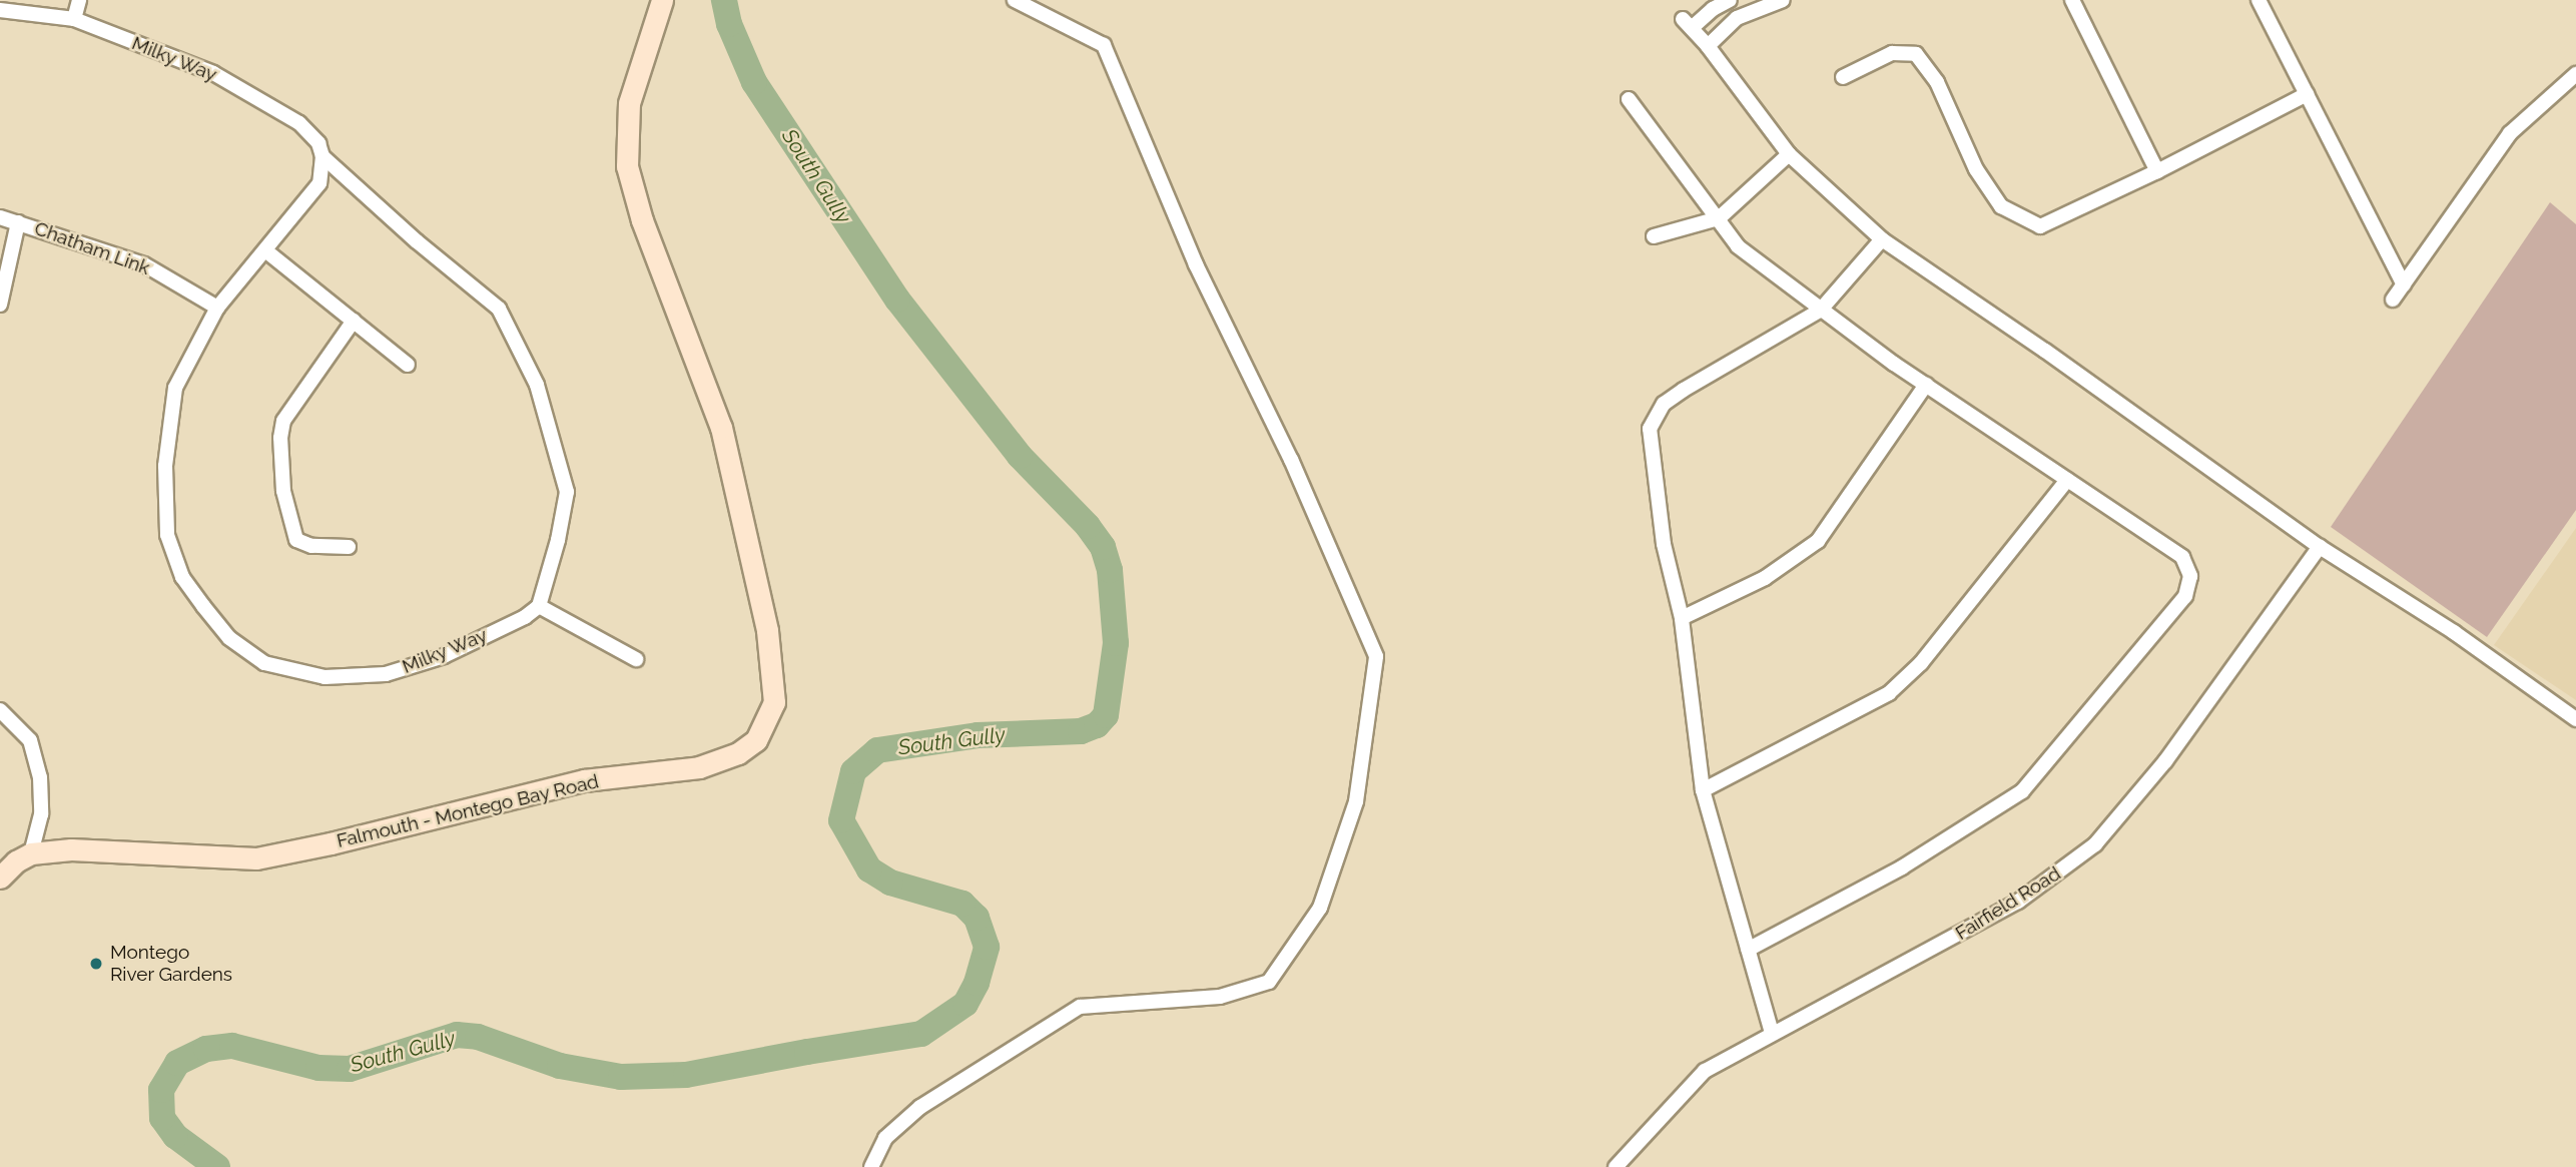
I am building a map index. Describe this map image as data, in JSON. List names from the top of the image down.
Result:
{
  "streets": {
    "main road": ["Falmouth - Montego Bay Road"],
    "street": ["Milky Way", "Chatham Link", "Fairfield Road"]
  },
  "crossings": [
    ["Milky Way", "Chatham Link"]
  ],
  "water": ["South Gully"],
  "places": ["Montego River Gardens"]
}
